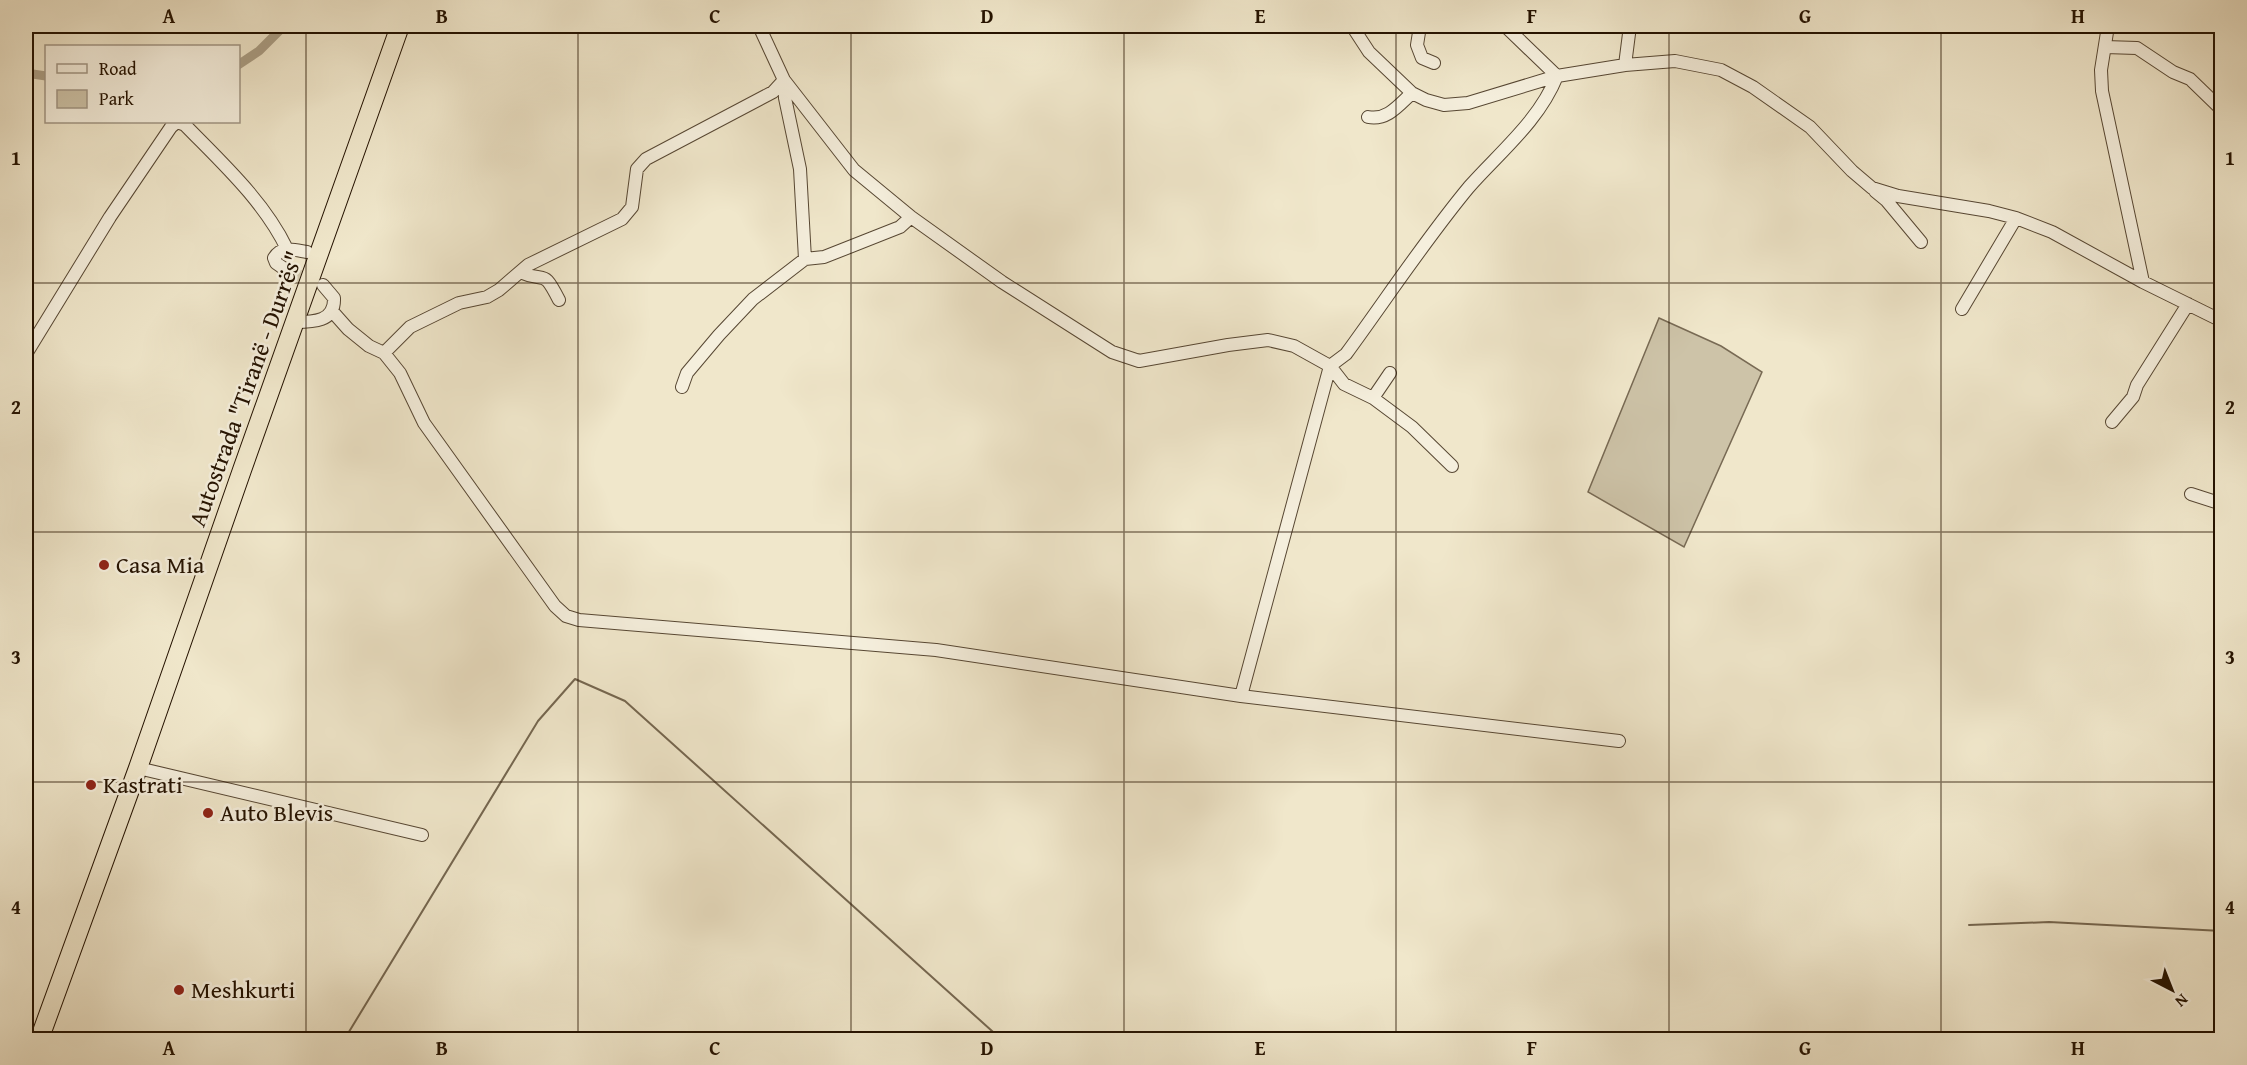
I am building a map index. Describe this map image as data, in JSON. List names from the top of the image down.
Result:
{
  "streets": {
    "highway": ["Autostrada \"Tiranë - Durrës\""]
  },
  "places": [
    "Casa Mia",
    "Kastrati",
    "Auto Blevis",
    "Meshkurti"
  ],
  "legend": ["Road", "Park"],
  "north": "bottom right",
  "grid": {
    "columns": [
      "A",
      "B",
      "C",
      "D",
      "E",
      "F",
      "G",
      "H"
    ],
    "rows": [
      "1",
      "2",
      "3",
      "4"
    ]
  }
}
